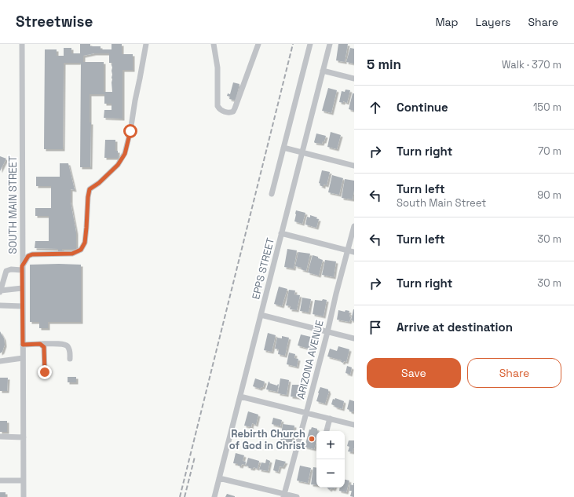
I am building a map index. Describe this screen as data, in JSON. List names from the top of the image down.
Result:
{
  "streets": {
    "street": ["SOUTH MAIN STREET", "EPPS STREET", "ARIZONA AVENUE"]
  },
  "places": ["Rebirth Church of God in Christ"],
  "page": {
    "header": "Streetwise",
    "nav": ["Map", "Layers", "Share"],
    "heading": ["5 min", "Walk · 370 m"],
    "list": [
      ["Continue", "150 m"],
      ["Turn right", "70 m"],
      ["Turn left", "South Main Street", "90 m"],
      ["Turn left", "30 m"],
      ["Turn right", "30 m"],
      "Arrive at destination"
    ],
    "buttons": ["Save", "Share"],
    "map_buttons": ["+", "−"]
  }
}
